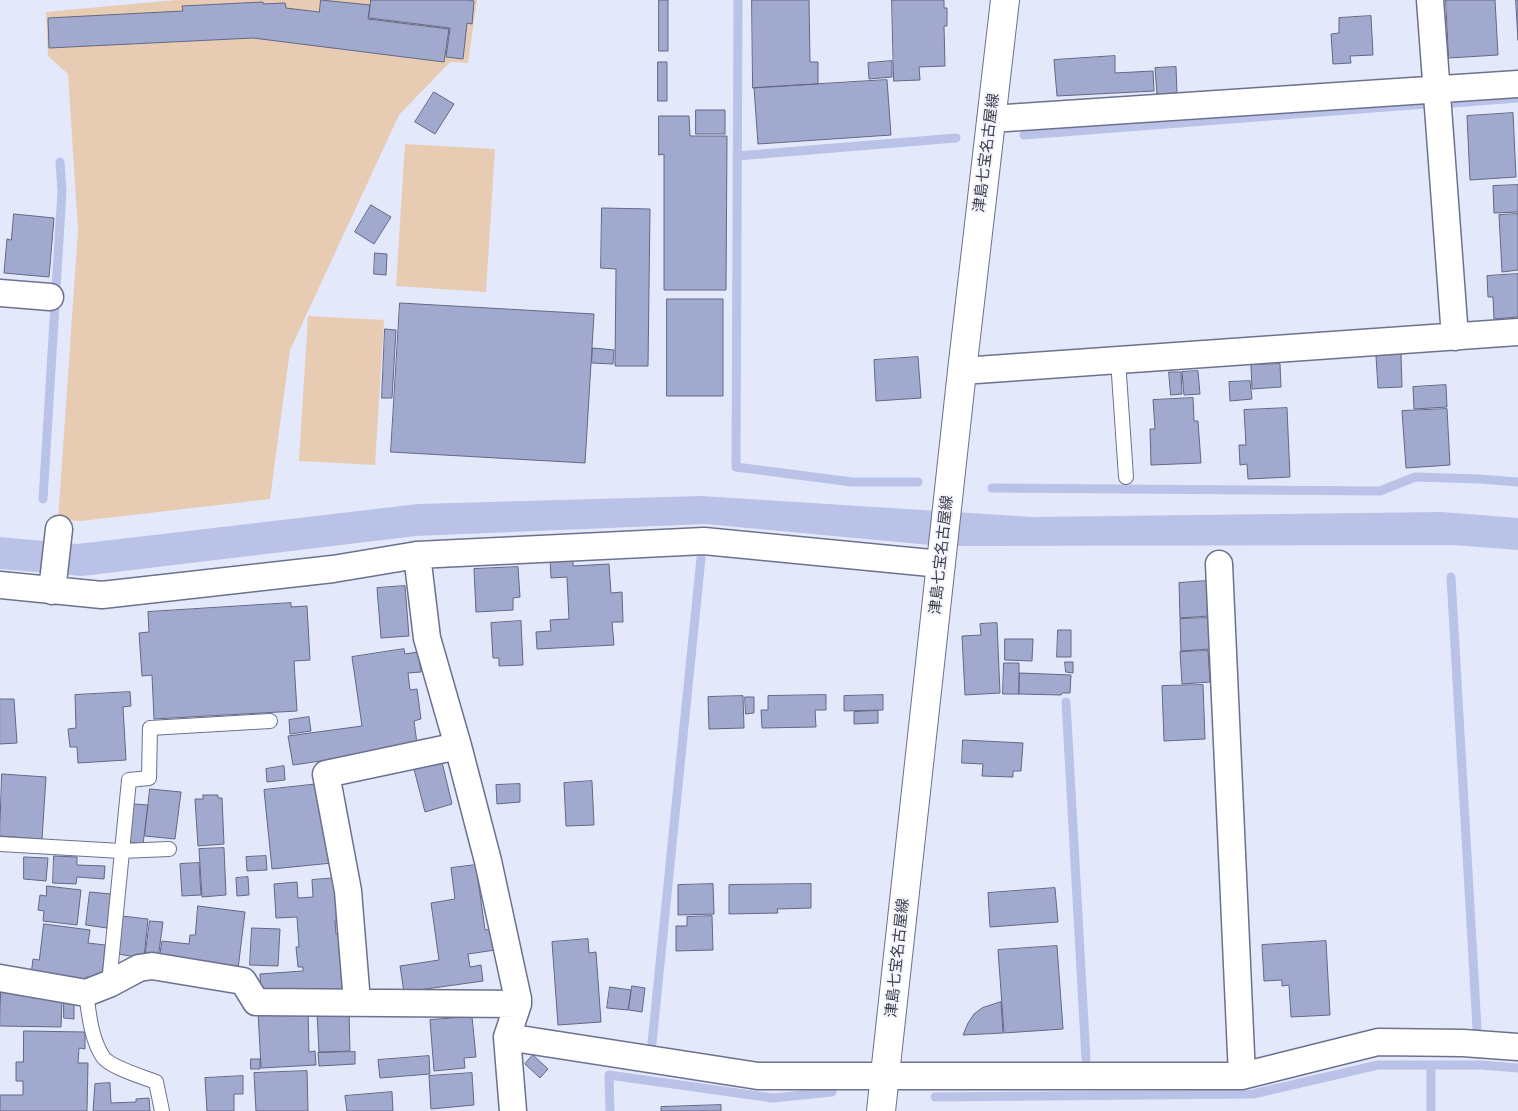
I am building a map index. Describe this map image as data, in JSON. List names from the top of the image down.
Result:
{
  "streets": {
    "main road": ["津島七宝名古屋線"]
  }
}
